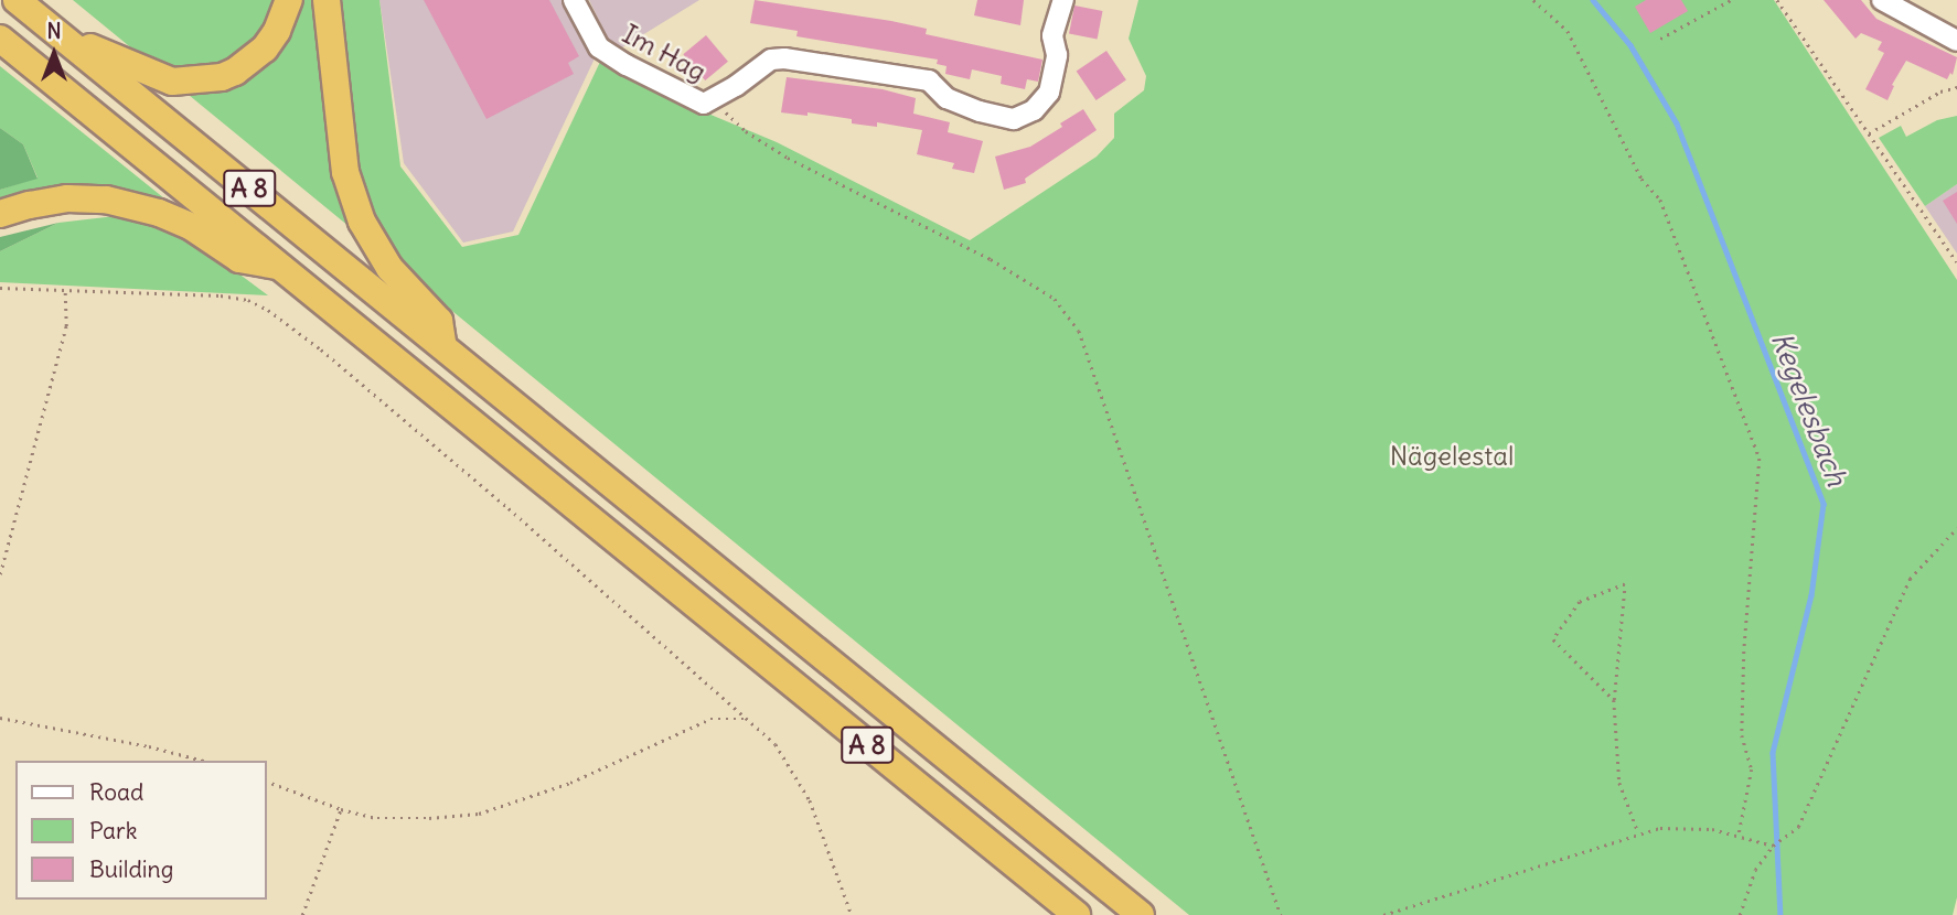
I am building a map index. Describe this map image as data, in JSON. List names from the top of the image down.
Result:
{
  "streets": {
    "highway": ["A 8"],
    "street": ["Im Hag"]
  },
  "water": ["Kegelesbach"],
  "parks": ["Nägelestal"],
  "legend": ["Road", "Park", "Building"],
  "north": "top"
}
